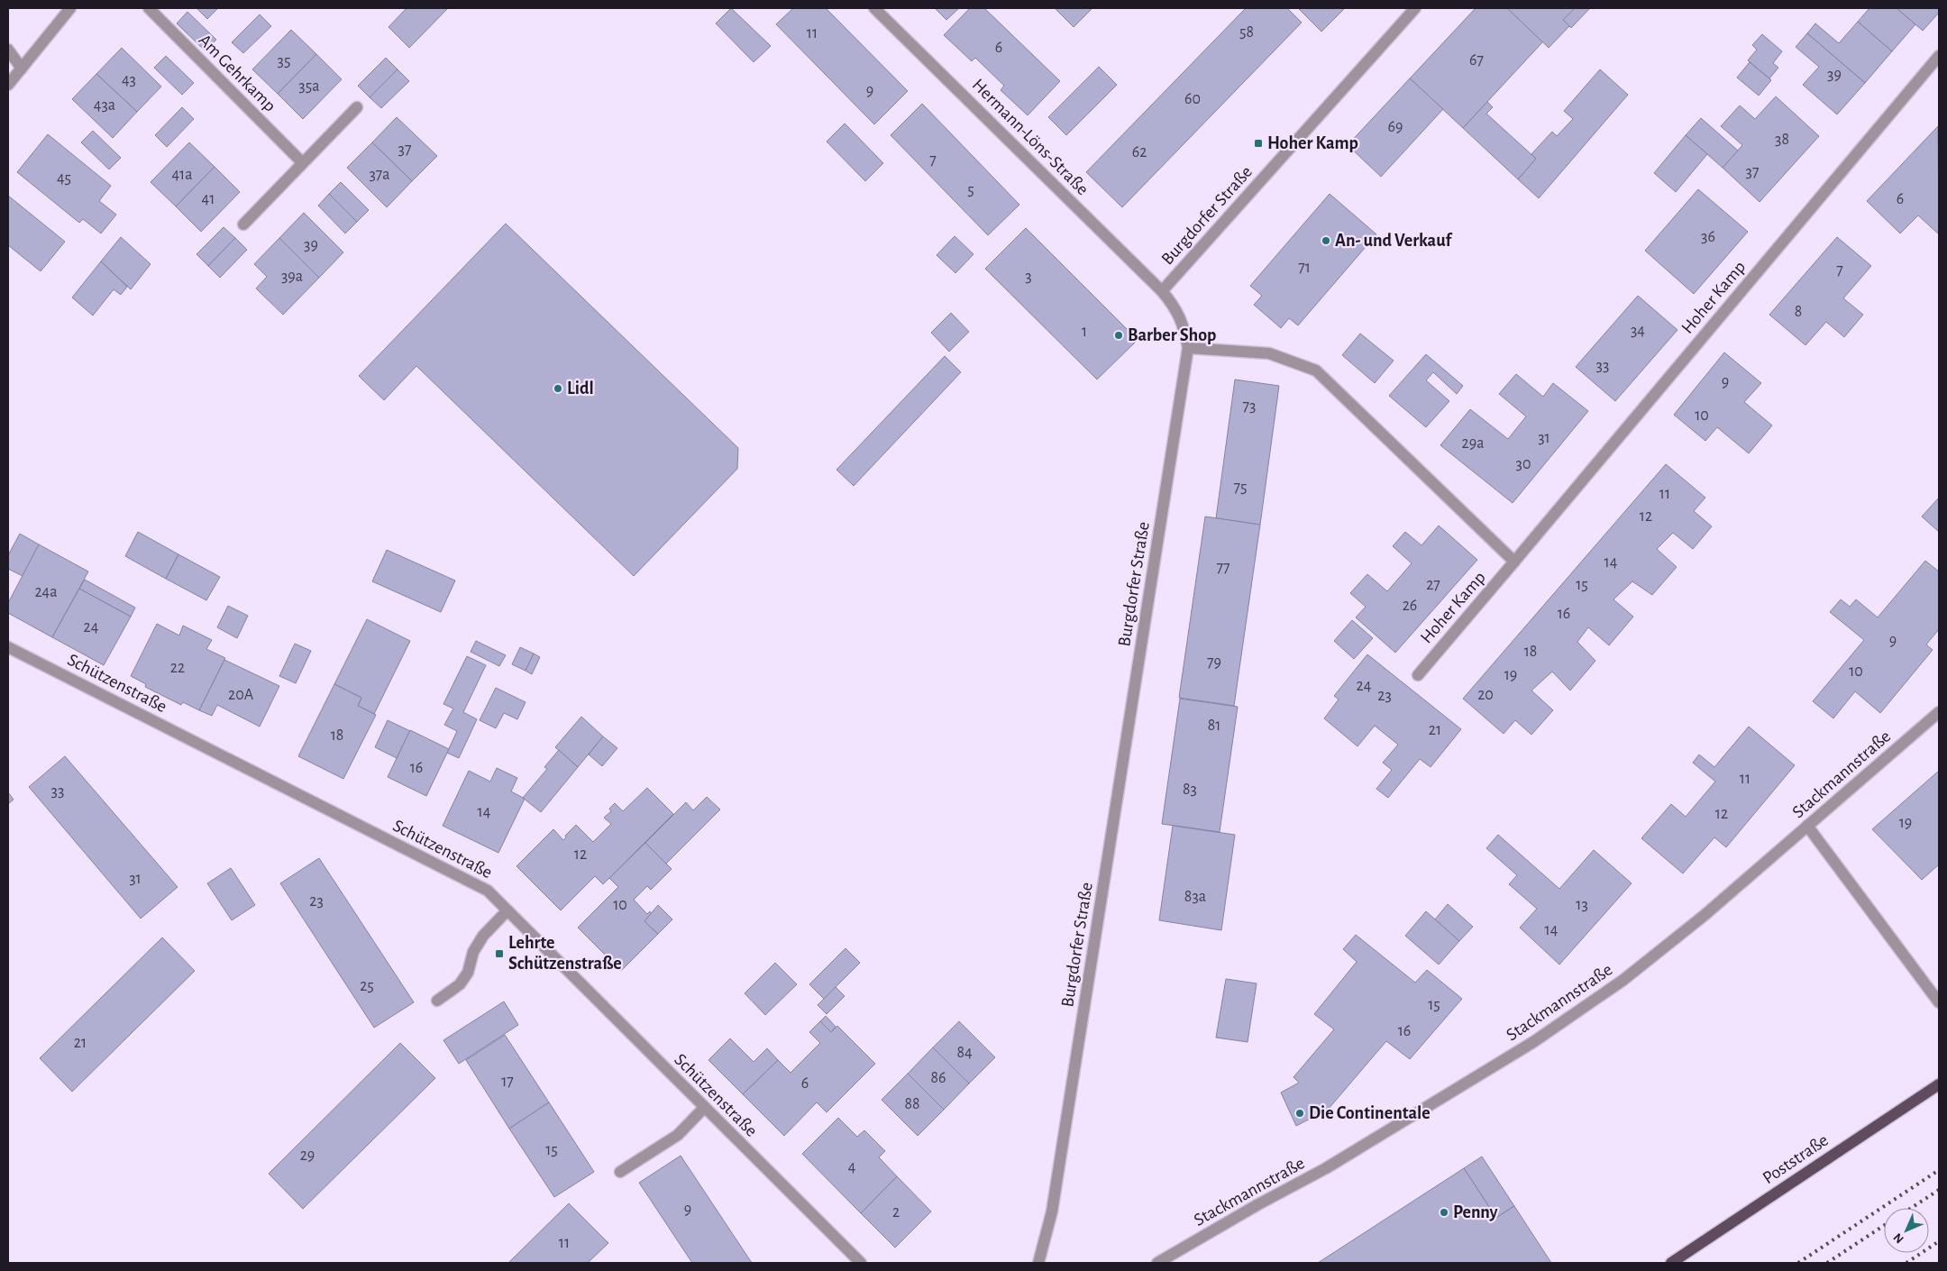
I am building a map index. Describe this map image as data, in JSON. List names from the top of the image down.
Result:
{
  "streets": {
    "main road": ["Poststraße"],
    "street": [
      "Am Gehrkamp",
      "Hermann-Löns-Straße",
      "Burgdorfer Straße",
      "Hoher Kamp",
      "Schützenstraße",
      "Stackmannstraße"
    ]
  },
  "crossings": [
    ["Hermann-Löns-Straße", "Burgdorfer Straße"]
  ],
  "places": {
    "transit": ["Hoher Kamp", "Lehrte Schützenstraße"],
    "other": [
      "An- und Verkauf",
      "Barber Shop",
      "Lidl",
      "Die Continentale",
      "Penny"
    ]
  },
  "house_numbers": [
    "58",
    "11",
    "6",
    "67",
    "35",
    "39",
    "43",
    "35a",
    "9",
    "60",
    "43a",
    "69",
    "38",
    "37",
    "62",
    "7",
    "37",
    "41a",
    "37a",
    "45",
    "5",
    "41",
    "6",
    "36",
    "39",
    "71",
    "7",
    "39a",
    "3",
    "8",
    "34",
    "1",
    "33",
    "9",
    "73",
    "10",
    "31",
    "29a",
    "30",
    "75",
    "11",
    "12",
    "14",
    "77",
    "27",
    "15",
    "24a",
    "26",
    "16",
    "24",
    "9",
    "18",
    "79",
    "22",
    "10",
    "19",
    "24",
    "20A",
    "20",
    "23",
    "81",
    "21",
    "18",
    "16",
    "11",
    "83",
    "33",
    "14",
    "12",
    "19",
    "12",
    "31",
    "83a",
    "23",
    "10",
    "13",
    "14",
    "25",
    "15",
    "16",
    "21",
    "84",
    "86",
    "17",
    "6",
    "88",
    "15",
    "29",
    "4",
    "9",
    "2",
    "11"
  ],
  "north": "bottom left"
}
